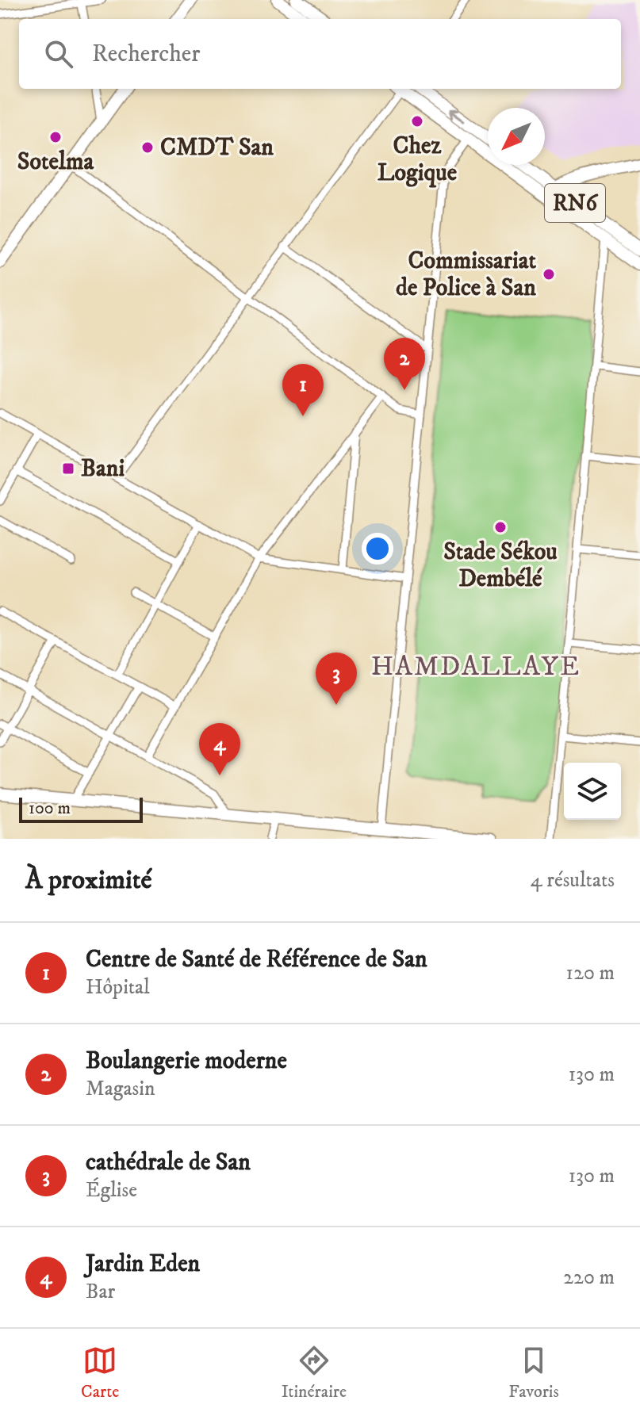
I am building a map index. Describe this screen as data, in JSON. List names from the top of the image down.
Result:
{
  "streets": {
    "main road": ["RN6"]
  },
  "districts": ["HAMDALLAYE"],
  "places": {
    "other": [
      "Chez Logique",
      "Sotelma",
      "CMDT San",
      "Commissariat de Police à San",
      "Stade Sékou Dembélé"
    ],
    "transit": ["Bani"]
  },
  "scale_bar": "100 m",
  "north": "bottom left",
  "page": {
    "search": "Rechercher",
    "pins": [
      "2",
      "1",
      "3",
      "4"
    ],
    "scale": "100 m",
    "heading": ["À proximité", "4 résultats"],
    "list": [
      {
        "mark": "1",
        "name": "Centre de Santé de Référence de San",
        "note": "Hôpital",
        "value": "120 m"
      },
      {
        "mark": "2",
        "name": "Boulangerie moderne",
        "note": "Magasin",
        "value": "130 m"
      },
      {
        "mark": "3",
        "name": "cathédrale de San",
        "note": "Église",
        "value": "130 m"
      },
      {
        "mark": "4",
        "name": "Jardin Eden",
        "note": "Bar",
        "value": "220 m"
      }
    ],
    "nav": ["Carte", "Itinéraire", "Favoris"]
  }
}
